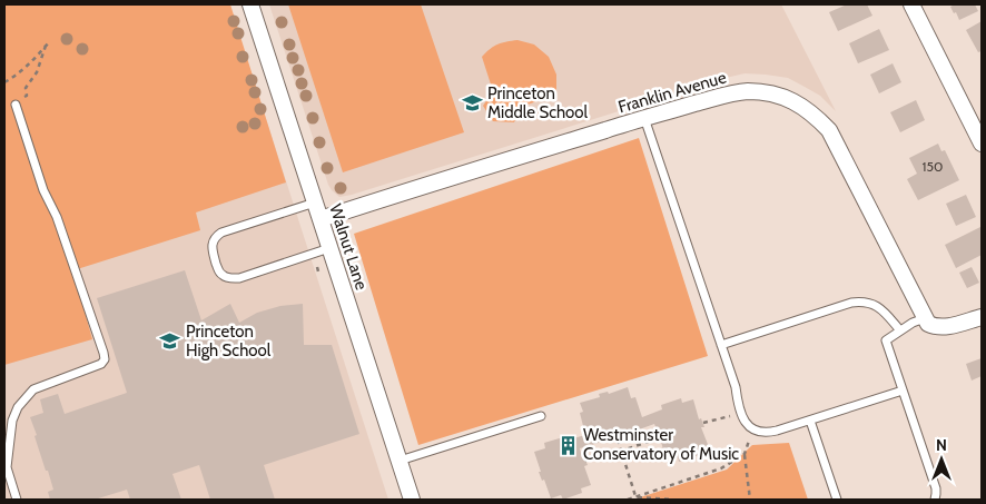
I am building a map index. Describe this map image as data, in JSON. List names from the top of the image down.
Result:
{
  "streets": {
    "street": ["Franklin Avenue", "Walnut Lane"]
  },
  "crossings": [
    ["Franklin Avenue", "Walnut Lane"]
  ],
  "places": {
    "school or university": ["Princeton Middle School", "Princeton High School"],
    "building": ["Westminster Conservatory of Music"]
  },
  "house_numbers": ["150"],
  "north": "top"
}
